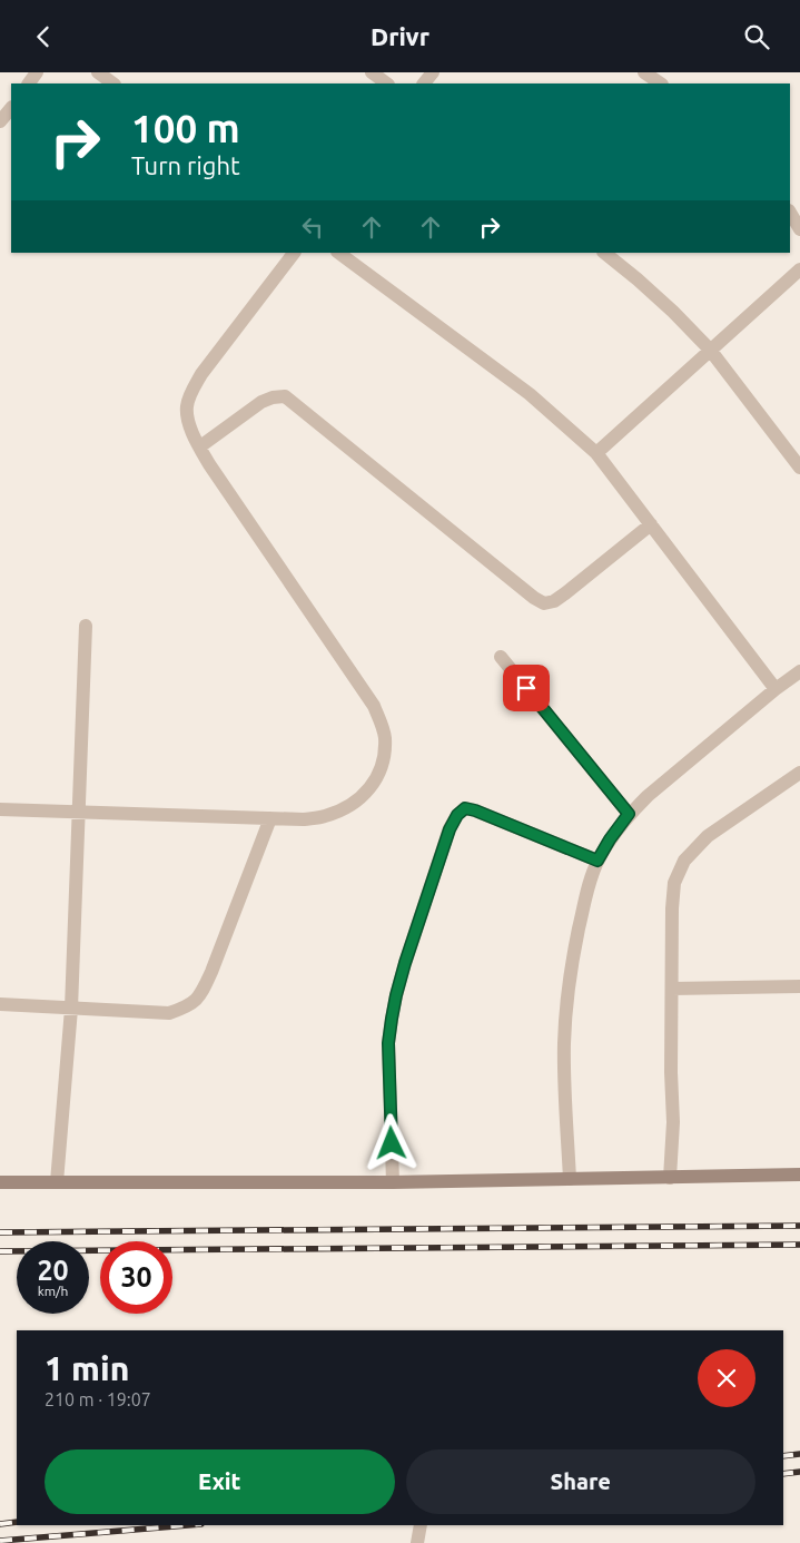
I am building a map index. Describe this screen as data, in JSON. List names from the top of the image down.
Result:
{
  "page": {
    "header": "Drivr",
    "turn": ["100 m", "Turn right"],
    "speed": "20 km/h",
    "limit": "30",
    "heading": ["1 min", "210 m · 19:07"],
    "buttons": ["Exit", "Share"]
  }
}
